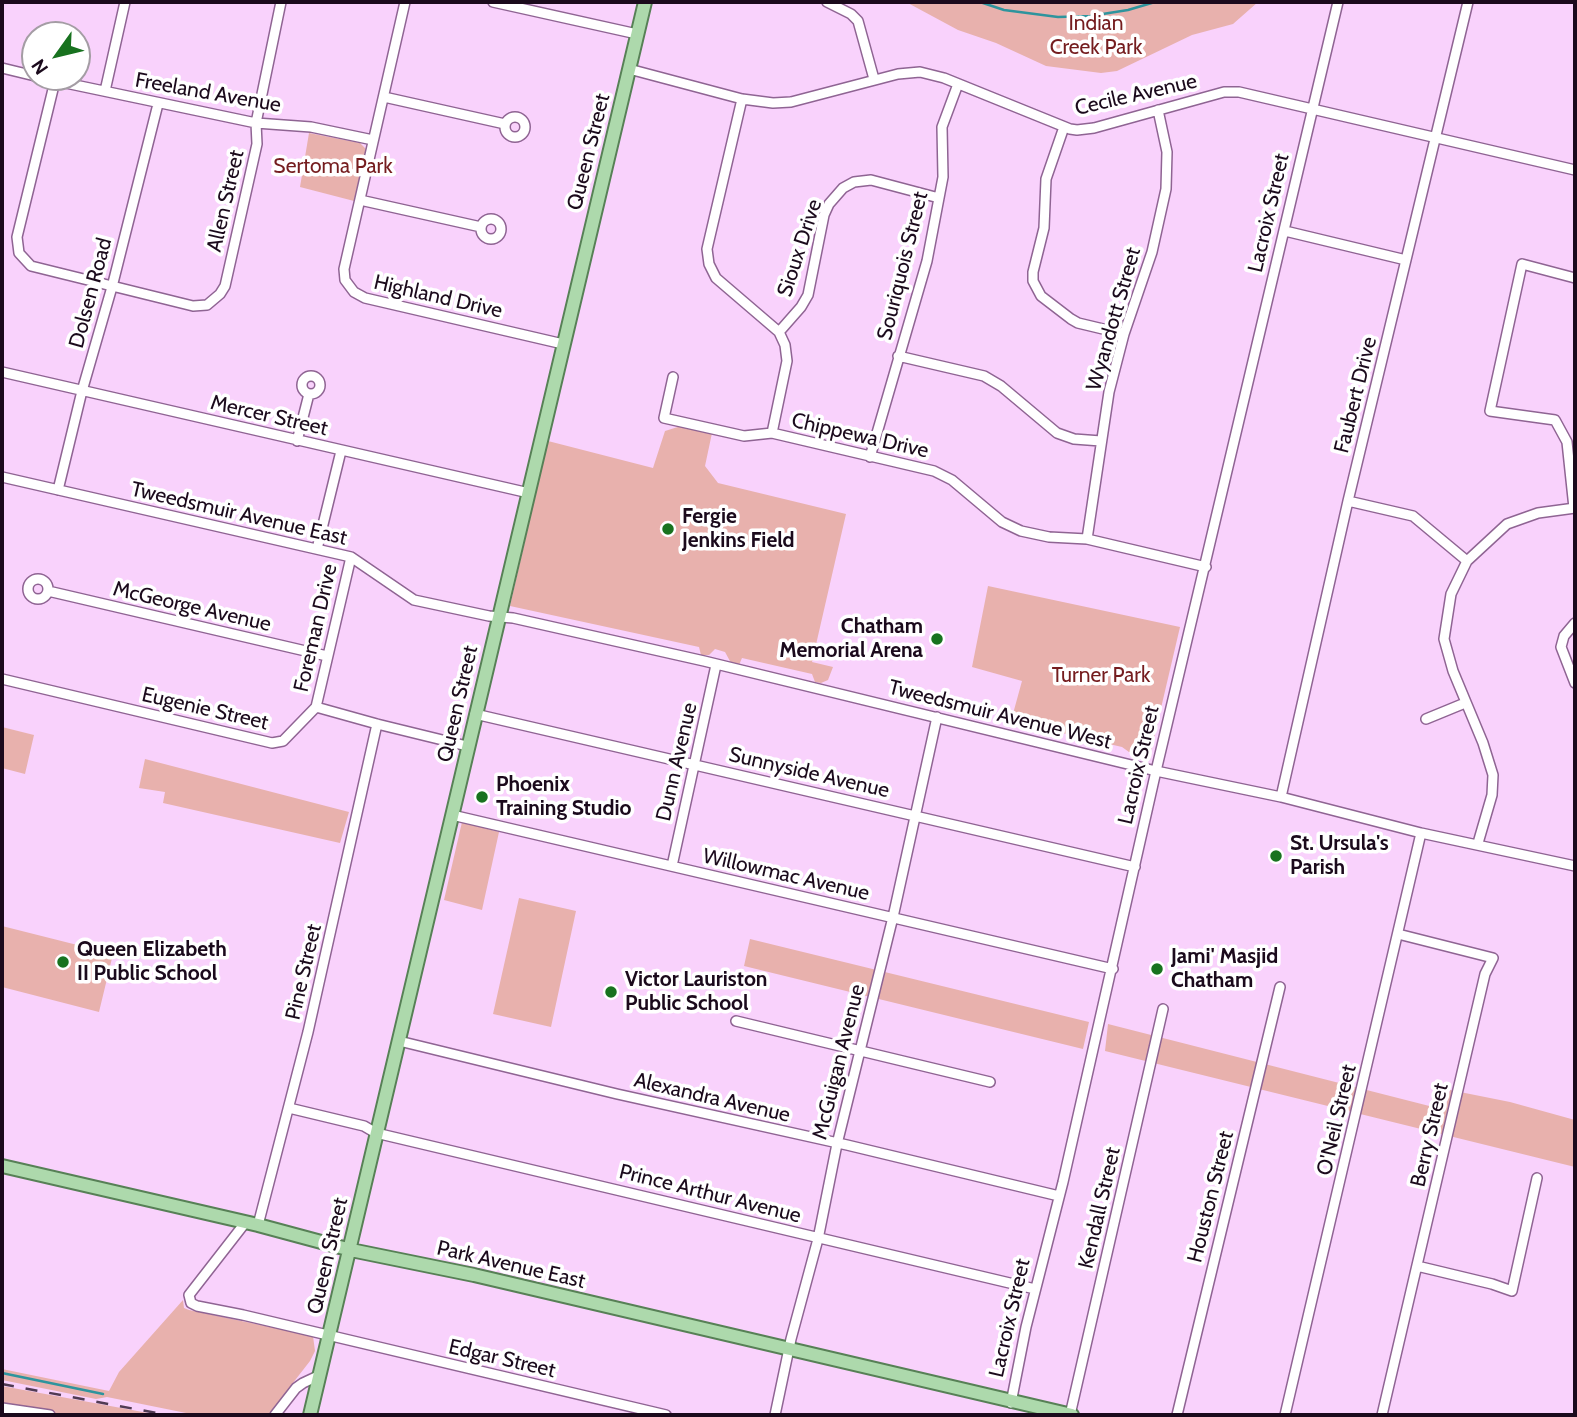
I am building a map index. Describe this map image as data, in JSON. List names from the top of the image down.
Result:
{
  "streets": {
    "main road": ["Queen Street", "Park Avenue East"],
    "street": [
      "Freeland Avenue",
      "Cecile Avenue",
      "Allen Street",
      "Lacroix Street",
      "Sioux Drive",
      "Souriquois Street",
      "Dolsen Road",
      "Highland Drive",
      "Wyandott Street",
      "Faubert Drive",
      "Mercer Street",
      "Chippewa Drive",
      "Tweedsmuir Avenue East",
      "McGeorge Avenue",
      "Foreman Drive",
      "Eugenie Street",
      "Tweedsmuir Avenue West",
      "Dunn Avenue",
      "Sunnyside Avenue",
      "Willowmac Avenue",
      "Pine Street",
      "McGuigan Avenue",
      "Alexandra Avenue",
      "O'Neil Street",
      "Berry Street",
      "Prince Arthur Avenue",
      "Houston Street",
      "Kendall Street",
      "Edgar Street"
    ]
  },
  "crossings": [
    ["Freeland Avenue", "Allen Street"],
    ["Freeland Avenue", "Dolsen Road"],
    ["Freeland Avenue", "Highland Drive"],
    ["Cecile Avenue", "Queen Street"],
    ["Cecile Avenue", "Lacroix Street"],
    ["Cecile Avenue", "Souriquois Street"],
    ["Cecile Avenue", "Wyandott Street"],
    ["Cecile Avenue", "Faubert Drive"],
    ["Queen Street", "Highland Drive"],
    ["Queen Street", "Mercer Street"],
    ["Queen Street", "Tweedsmuir Avenue East"],
    ["Queen Street", "Tweedsmuir Avenue West"],
    ["Queen Street", "Sunnyside Avenue"],
    ["Queen Street", "Willowmac Avenue"],
    ["Queen Street", "Alexandra Avenue"],
    ["Queen Street", "Prince Arthur Avenue"],
    ["Queen Street", "Park Avenue East"],
    ["Queen Street", "Edgar Street"],
    ["Allen Street", "Dolsen Road"],
    ["Lacroix Street", "Chippewa Drive"],
    ["Lacroix Street", "Tweedsmuir Avenue West"],
    ["Lacroix Street", "Sunnyside Avenue"],
    ["Lacroix Street", "Willowmac Avenue"],
    ["Lacroix Street", "Alexandra Avenue"],
    ["Lacroix Street", "Prince Arthur Avenue"],
    ["Lacroix Street", "Park Avenue East"],
    ["Sioux Drive", "Souriquois Street"],
    ["Sioux Drive", "Chippewa Drive"],
    ["Souriquois Street", "Chippewa Drive"],
    ["Dolsen Road", "Mercer Street"],
    ["Dolsen Road", "Tweedsmuir Avenue East"],
    ["Wyandott Street", "Chippewa Drive"],
    ["Faubert Drive", "Tweedsmuir Avenue West"],
    ["Tweedsmuir Avenue East", "Foreman Drive"],
    ["Tweedsmuir Avenue East", "Tweedsmuir Avenue West"],
    ["McGeorge Avenue", "Foreman Drive"],
    ["Foreman Drive", "Eugenie Street"],
    ["Tweedsmuir Avenue West", "Dunn Avenue"],
    ["Tweedsmuir Avenue West", "McGuigan Avenue"],
    ["Tweedsmuir Avenue West", "O'Neil Street"],
    ["Dunn Avenue", "Sunnyside Avenue"],
    ["Dunn Avenue", "Willowmac Avenue"],
    ["Sunnyside Avenue", "McGuigan Avenue"],
    ["Willowmac Avenue", "McGuigan Avenue"],
    ["Pine Street", "Prince Arthur Avenue"],
    ["Pine Street", "Park Avenue East"],
    ["Pine Street", "Edgar Street"],
    ["McGuigan Avenue", "Alexandra Avenue"],
    ["McGuigan Avenue", "Prince Arthur Avenue"],
    ["McGuigan Avenue", "Park Avenue East"],
    ["O'Neil Street", "Berry Street"],
    ["Kendall Street", "Park Avenue East"],
    ["Park Avenue East", "Edgar Street"]
  ],
  "parks": ["Indian Creek Park", "Sertoma Park", "Turner Park"],
  "places": [
    "Fergie Jenkins Field",
    "Chatham Memorial Arena",
    "Phoenix Training Studio",
    "St. Ursula's Parish",
    "Queen Elizabeth II Public School",
    "Jami' Masjid Chatham",
    "Victor Lauriston Public School"
  ],
  "north": "bottom left"
}
